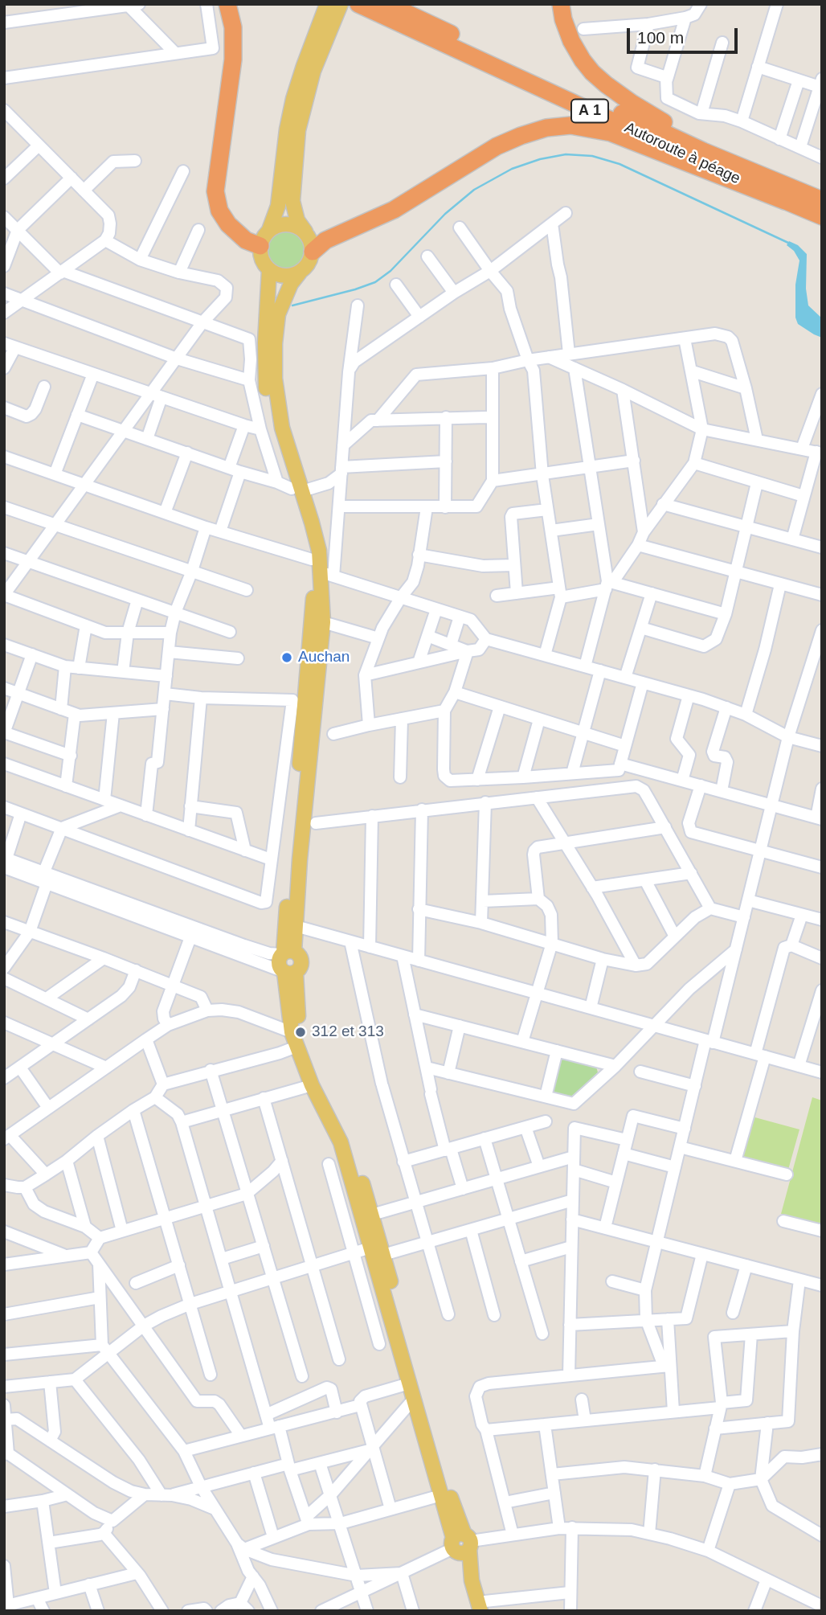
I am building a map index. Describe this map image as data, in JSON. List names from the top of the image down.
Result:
{
  "streets": {
    "highway": ["A 1", "Autoroute à péage"]
  },
  "places": ["Auchan", "312 et 313"],
  "scale_bar": "100 m"
}
